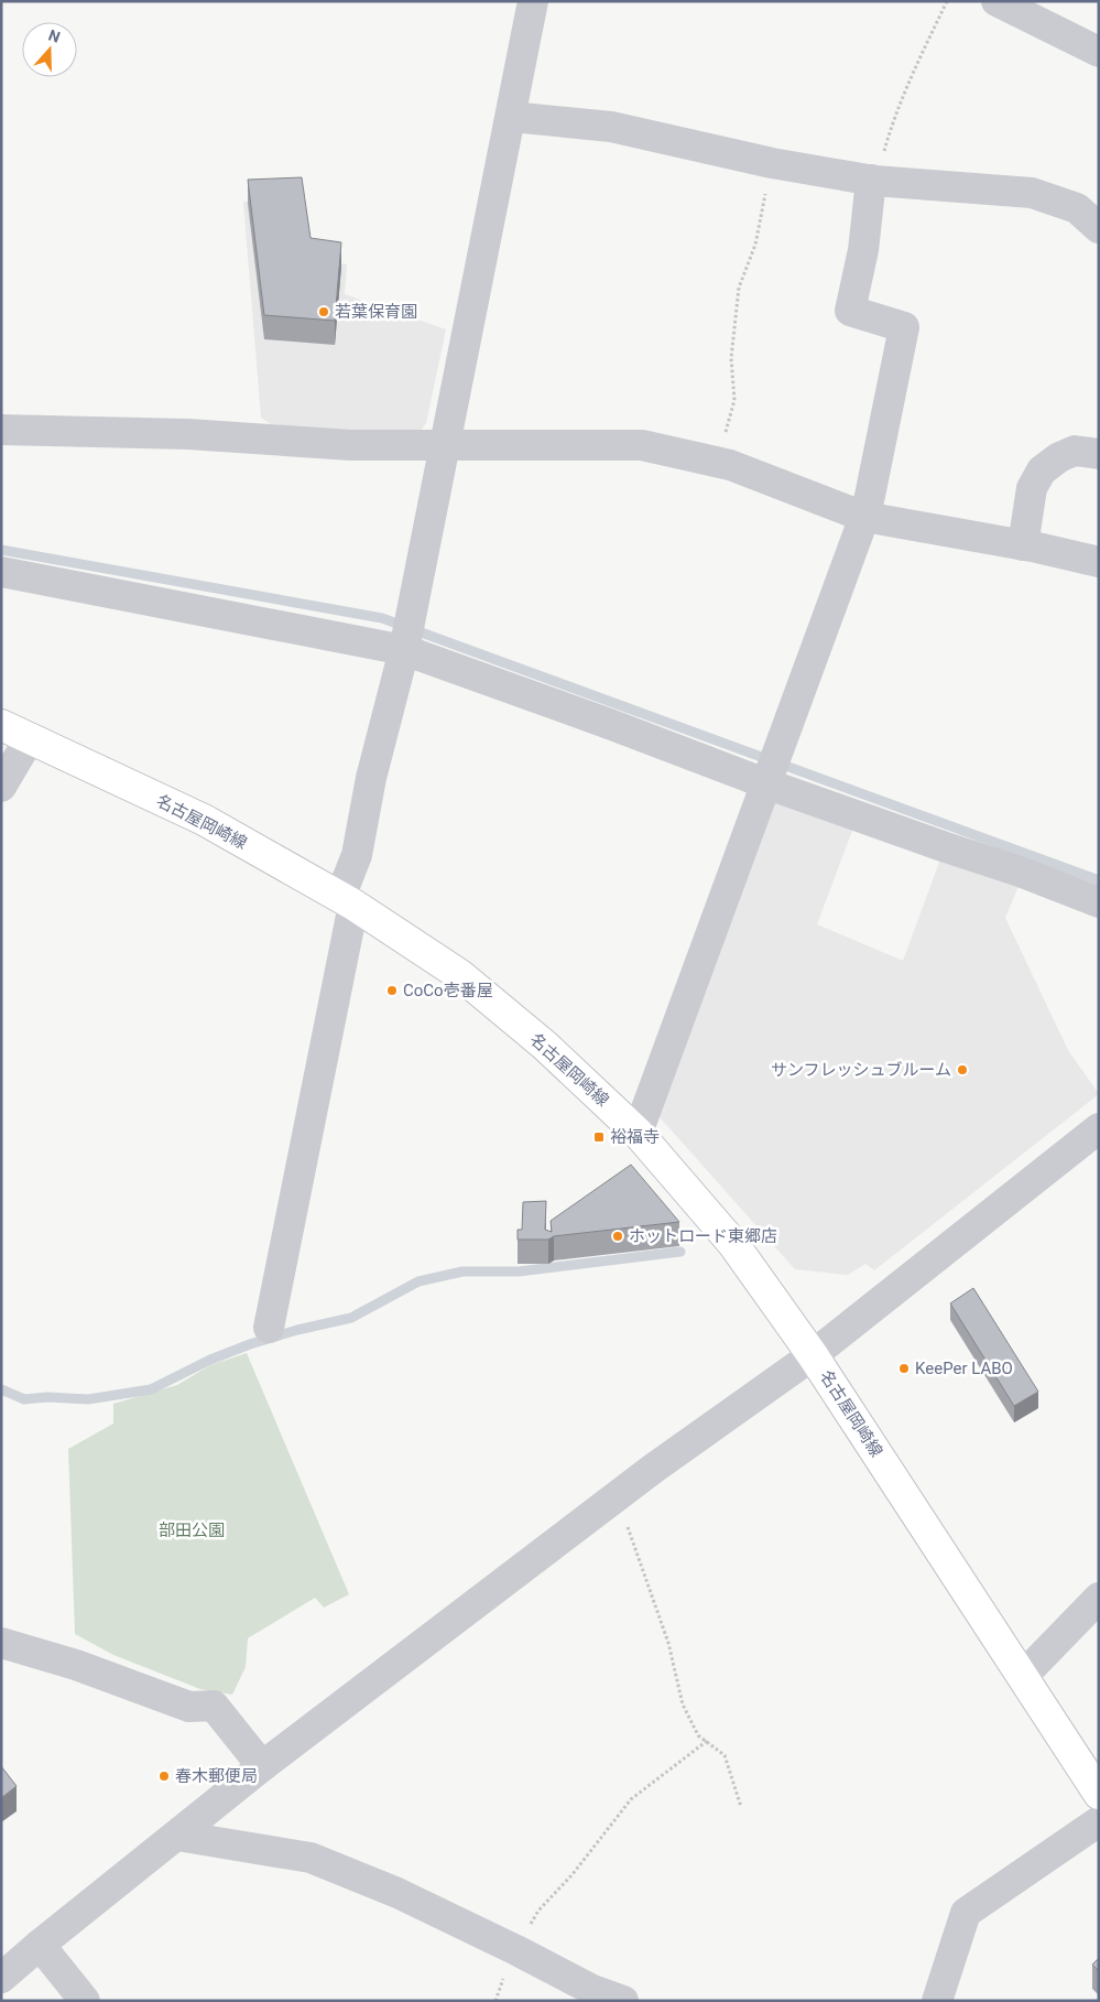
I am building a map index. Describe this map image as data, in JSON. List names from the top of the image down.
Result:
{
  "streets": {
    "main road": ["名古屋岡崎線"]
  },
  "parks": ["部田公園"],
  "places": {
    "other": [
      "若葉保育園",
      "CoCo壱番屋",
      "サンフレッシュブルーム",
      "ホットロード東郷店",
      "KeePer LABO",
      "春木郵便局"
    ],
    "transit": ["裕福寺"]
  },
  "north": "top"
}
